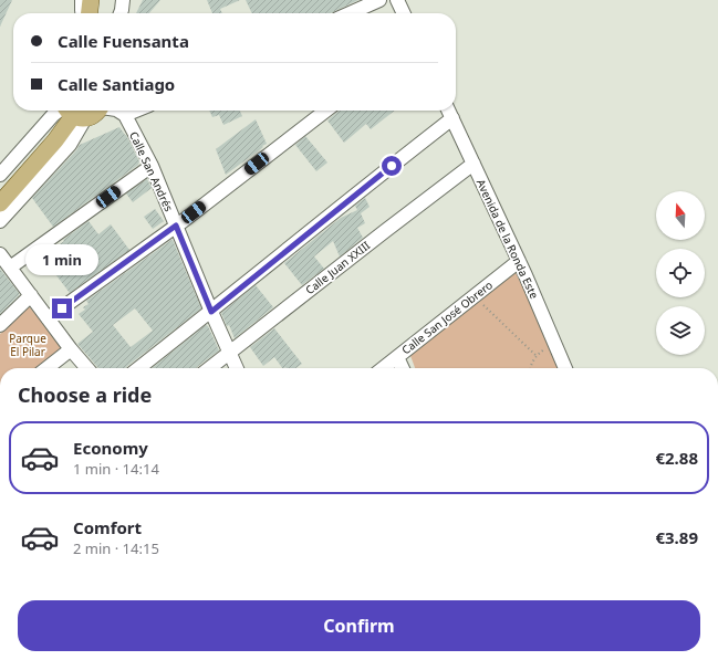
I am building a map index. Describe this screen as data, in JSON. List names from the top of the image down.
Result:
{
  "streets": {
    "street": [
      "Calle San Andrés",
      "Avenida de la Ronda Este",
      "Calle Juan XXIII",
      "Calle San José Obrero"
    ]
  },
  "crossings": [
    ["Calle San Andrés", "Calle Juan XXIII"],
    ["Avenida de la Ronda Este", "Calle Juan XXIII"],
    ["Avenida de la Ronda Este", "Calle San José Obrero"]
  ],
  "parks": ["Parque El Pilar"],
  "north": "top",
  "page": {
    "banner": ["Calle Fuensanta", "Calle Santiago"],
    "bubble": "1 min",
    "heading": "Choose a ride",
    "list": [
      {
        "name": "Economy",
        "note": "1 min · 14:14",
        "value": "€2.88"
      },
      {
        "name": "Comfort",
        "note": "2 min · 14:15",
        "value": "€3.89"
      }
    ],
    "buttons": "Confirm"
  }
}
